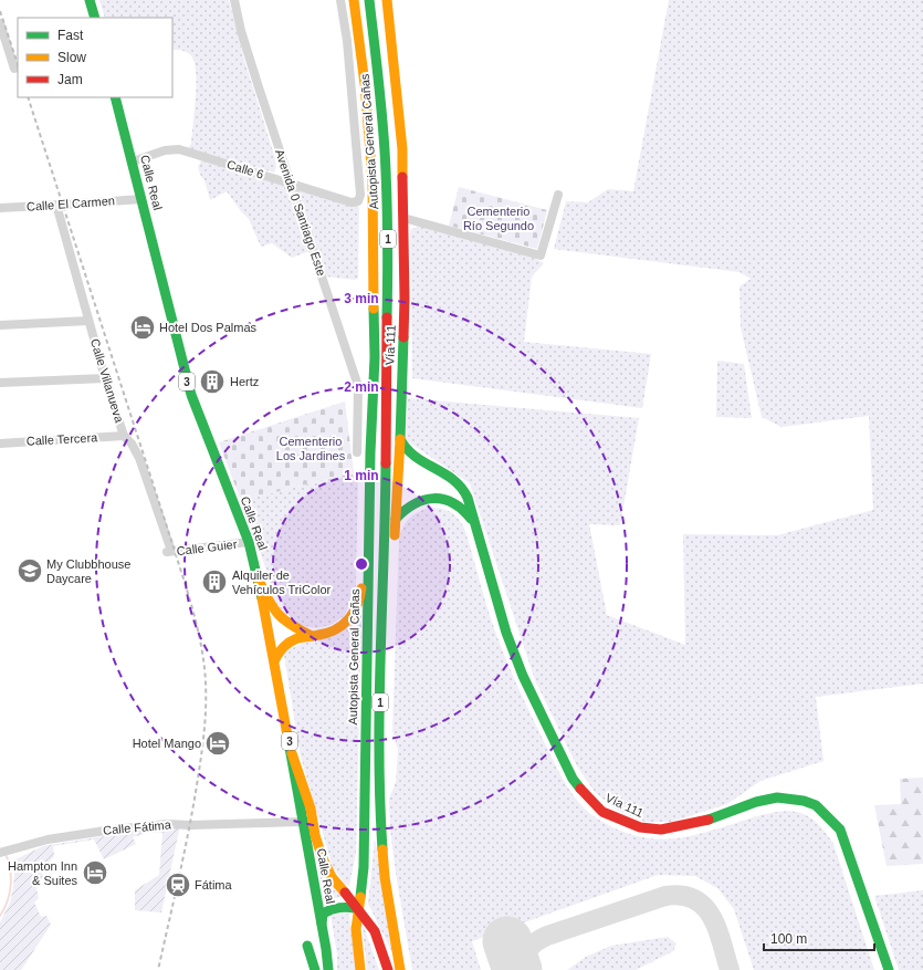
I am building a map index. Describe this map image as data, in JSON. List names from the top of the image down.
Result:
{
  "streets": {
    "main road": [
      "Autopista General Cañas",
      "Calle Real",
      "1",
      "Vía 111",
      "3"
    ],
    "street": [
      "Calle 6",
      "Calle El Carmen",
      "Avenida 0 Santiago Este",
      "Calle Villanueva",
      "Calle Tercera",
      "Calle Guier",
      "Calle Fátima"
    ]
  },
  "crossings": [
    ["Calle 6", "Calle Real"],
    ["Calle 6", "Avenida 0 Santiago Este"],
    ["Calle Real", "Calle El Carmen"],
    ["Calle Real", "Calle Guier"],
    ["Calle Real", "Calle Fátima"],
    ["Calle El Carmen", "Calle Villanueva"],
    ["Calle Villanueva", "Calle Tercera"],
    ["Calle Villanueva", "Calle Guier"]
  ],
  "parks": ["Cementerio Río Segundo", "Cementerio Los Jardines"],
  "places": {
    "hotel": ["Hotel Dos Palmas", "Hotel Mango", "Hampton Inn & Suites"],
    "building": ["Hertz", "Alquiler de Vehículos TriColor"],
    "school or university": ["My Clubbhouse Daycare"],
    "station": ["Fátima"]
  },
  "legend": ["Fast", "Slow", "Jam"],
  "scale_bar": "100 m",
  "rings": ["3 min", "2 min", "1 min"]
}
